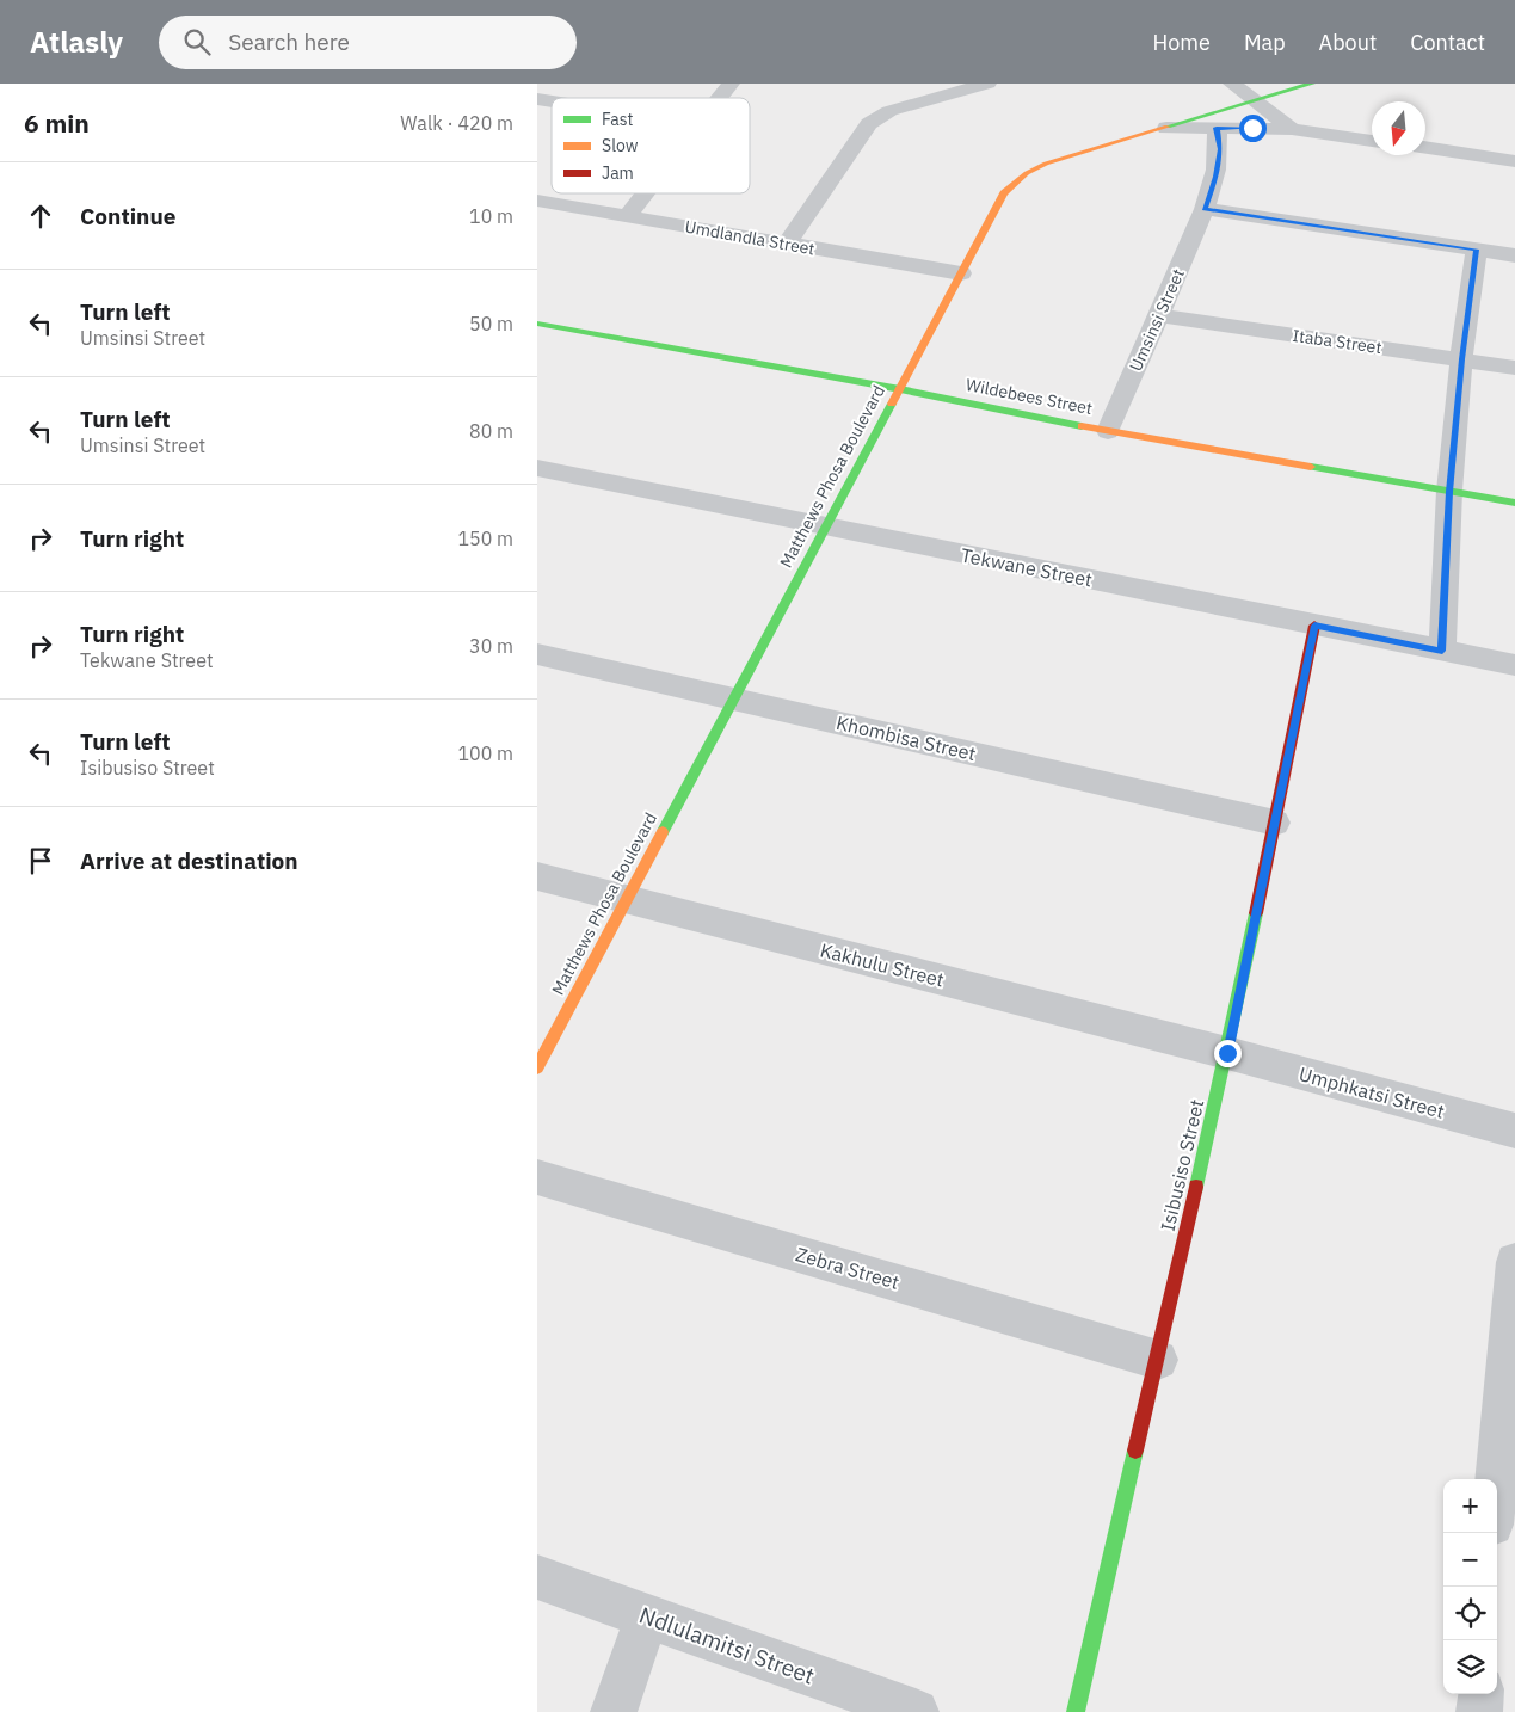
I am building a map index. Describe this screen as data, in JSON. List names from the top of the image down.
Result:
{
  "streets": {
    "street": [
      "Umdlandla Street",
      "Umsinsi Street",
      "Itaba Street",
      "Wildebees Street",
      "Matthews Phosa Boulevard",
      "Tekwane Street",
      "Khombisa Street",
      "Kakhulu Street",
      "Umphkatsi Street",
      "Isibusiso Street",
      "Zebra Street",
      "Ndlulamitsi Street"
    ]
  },
  "crossings": [
    ["Umdlandla Street", "Matthews Phosa Boulevard"],
    ["Umsinsi Street", "Itaba Street"],
    ["Umsinsi Street", "Wildebees Street"],
    ["Wildebees Street", "Matthews Phosa Boulevard"],
    ["Matthews Phosa Boulevard", "Tekwane Street"],
    ["Matthews Phosa Boulevard", "Khombisa Street"],
    ["Matthews Phosa Boulevard", "Kakhulu Street"],
    ["Tekwane Street", "Isibusiso Street"],
    ["Khombisa Street", "Isibusiso Street"],
    ["Kakhulu Street", "Umphkatsi Street"],
    ["Kakhulu Street", "Isibusiso Street"],
    ["Umphkatsi Street", "Isibusiso Street"],
    ["Isibusiso Street", "Zebra Street"]
  ],
  "legend": ["Fast", "Slow", "Jam"],
  "north": "bottom",
  "page": {
    "header": "Atlasly",
    "search": "Search here",
    "nav": [
      "Home",
      "Map",
      "About",
      "Contact"
    ],
    "heading": ["6 min", "Walk · 420 m"],
    "list": [
      ["Continue", "10 m"],
      ["Turn left", "Umsinsi Street", "50 m"],
      ["Turn left", "Umsinsi Street", "80 m"],
      ["Turn right", "150 m"],
      ["Turn right", "Tekwane Street", "30 m"],
      ["Turn left", "Isibusiso Street", "100 m"],
      "Arrive at destination"
    ],
    "map_buttons": ["+", "−"]
  }
}
